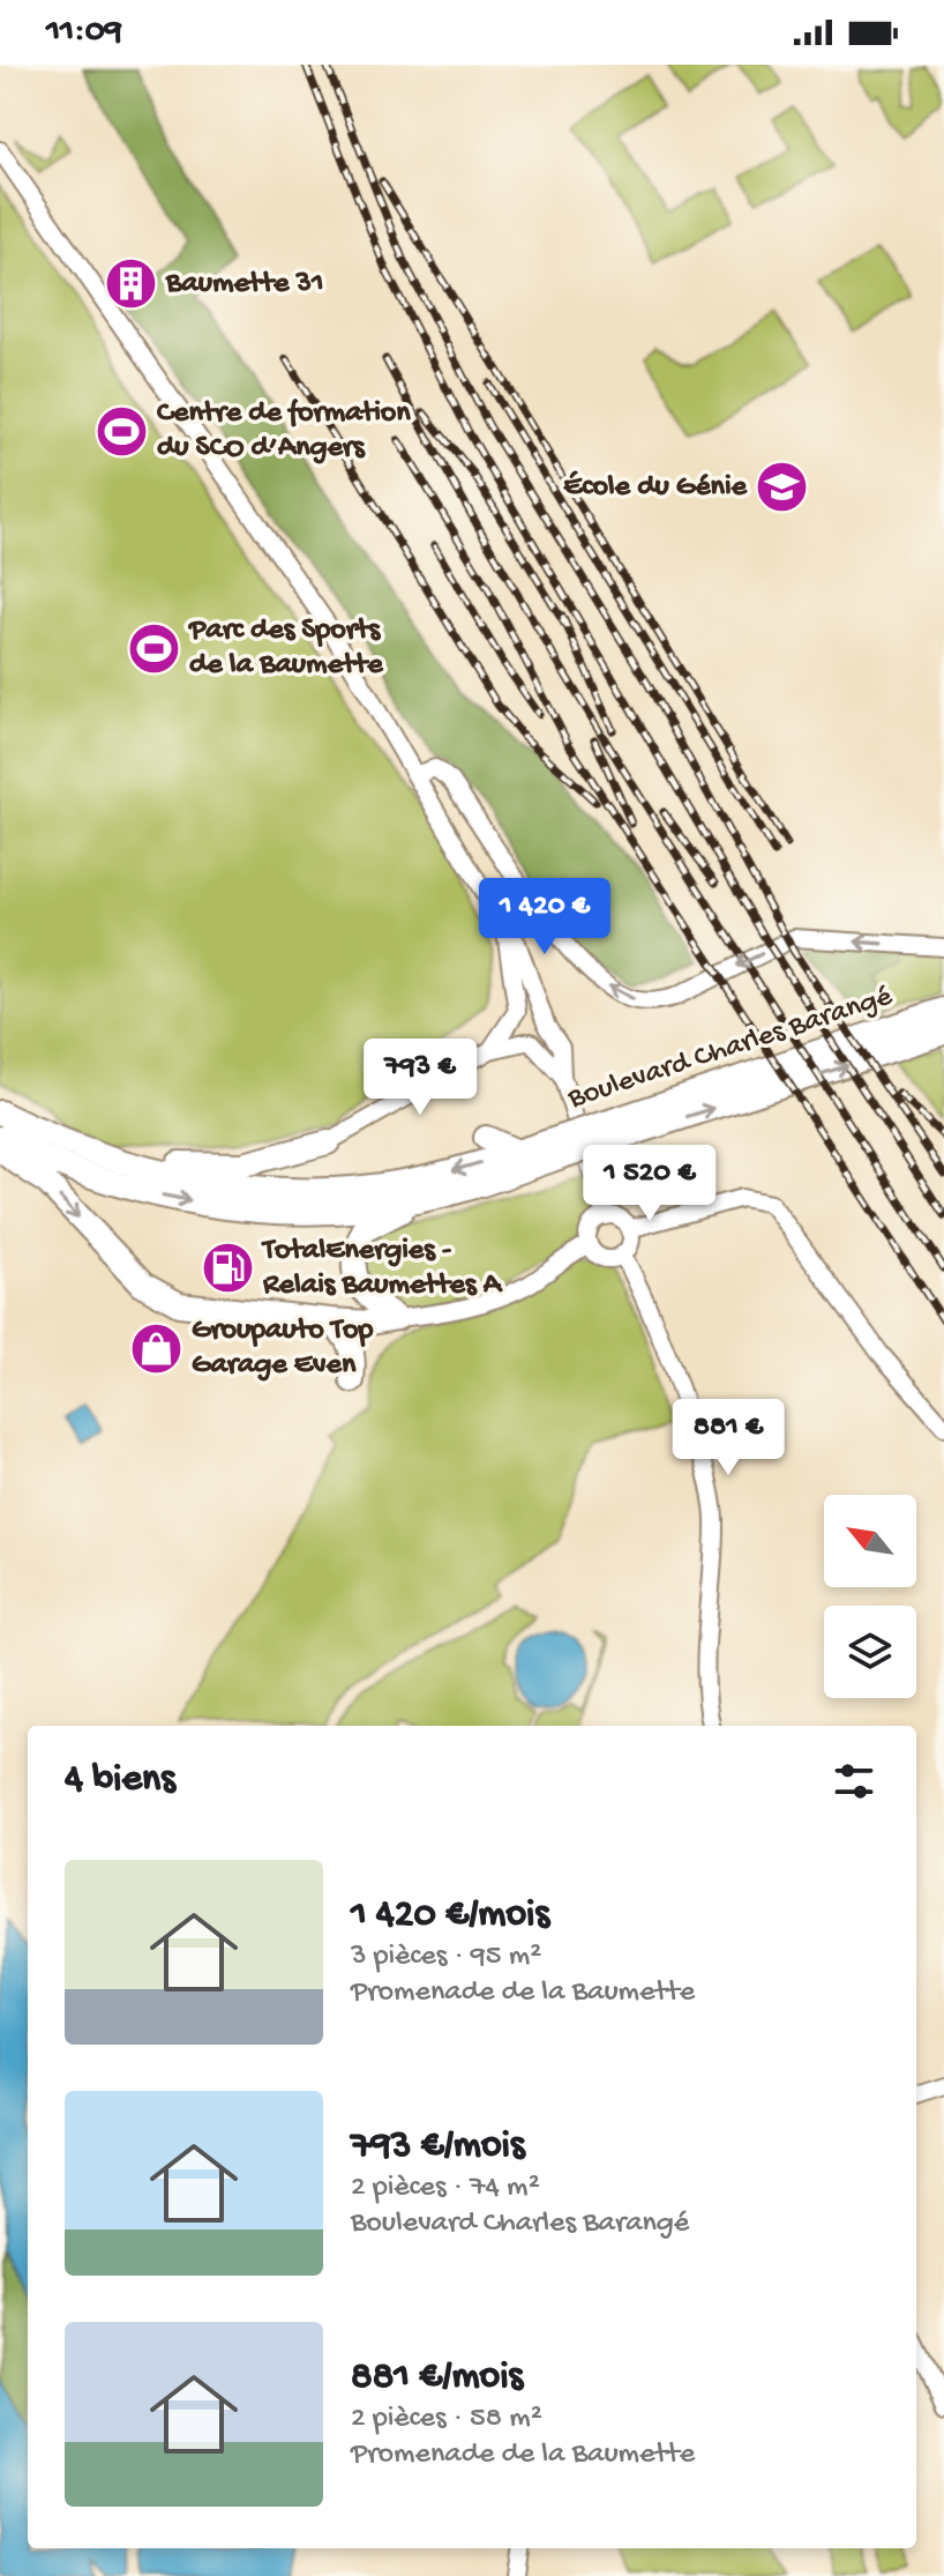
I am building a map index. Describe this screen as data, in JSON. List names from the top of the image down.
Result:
{
  "streets": {
    "highway": ["Boulevard Charles Barangé"]
  },
  "places": {
    "building": ["Baumette 31"],
    "sports": ["Centre de formation du SCO d’Angers", "Parc des Sports de la Baumette"],
    "school or university": ["École du Génie"],
    "fuel station": ["TotalEnergies - Relais Baumettes A"],
    "shop": ["Groupauto Top Garage Even"]
  },
  "north": "top left",
  "page": {
    "status": "11:09",
    "price": [
      "1 420 €",
      "793 €",
      "1 520 €",
      "881 €"
    ],
    "heading": "4 biens",
    "list": [
      {
        "name": "1 420 €/mois",
        "note": "3 pièces · 95 m² · Promenade de la Baumette"
      },
      {
        "name": "793 €/mois",
        "note": "2 pièces · 74 m² · Boulevard Charles Barangé"
      },
      {
        "name": "881 €/mois",
        "note": "2 pièces · 58 m² · Promenade de la Baumette"
      }
    ]
  }
}
